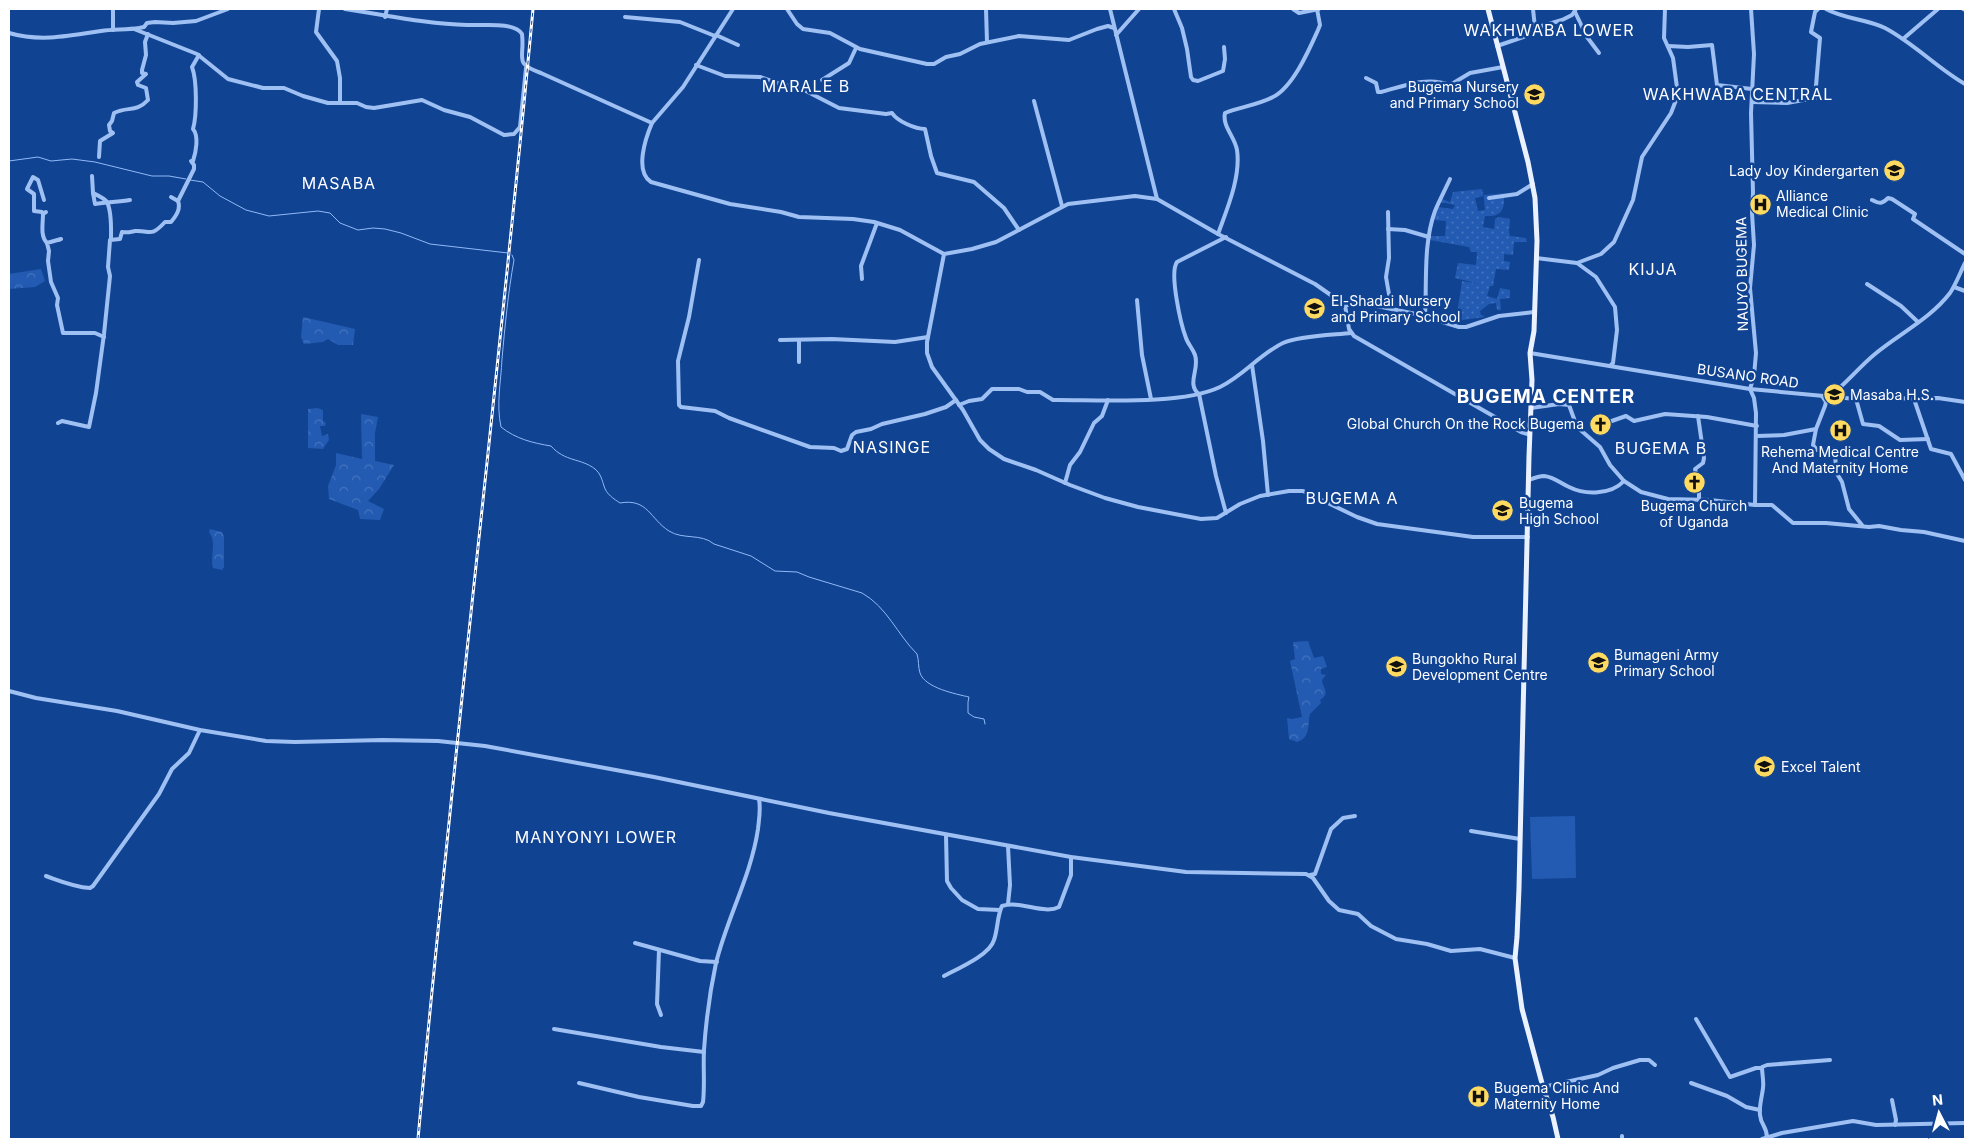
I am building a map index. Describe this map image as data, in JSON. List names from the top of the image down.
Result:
{
  "streets": {
    "street": ["NAUYO BUGEMA", "BUSANO ROAD"]
  },
  "crossings": [
    ["NAUYO BUGEMA", "BUSANO ROAD"]
  ],
  "districts": [
    "WAKHWABA LOWER",
    "MARALE B",
    "WAKHWABA CENTRAL",
    "MASABA",
    "KIJJA",
    "BUGEMA CENTER",
    "NASINGE",
    "BUGEMA B",
    "BUGEMA A",
    "MANYONYI LOWER"
  ],
  "places": {
    "school or university": [
      "Bugema Nursery and Primary School",
      "Lady Joy Kindergarten",
      "El-Shadai Nursery and Primary School",
      "Masaba H.S.",
      "Bugema High School",
      "Bumageni Army Primary School",
      "Bungokho Rural Development Centre",
      "Excel Talent"
    ],
    "hospital": ["Alliance Medical Clinic", "Rehema Medical Centre And Maternity Home", "Bugema Clinic And Maternity Home"],
    "church": ["Global Church On the Rock Bugema", "Bugema Church of Uganda"]
  },
  "north": "top"
}
